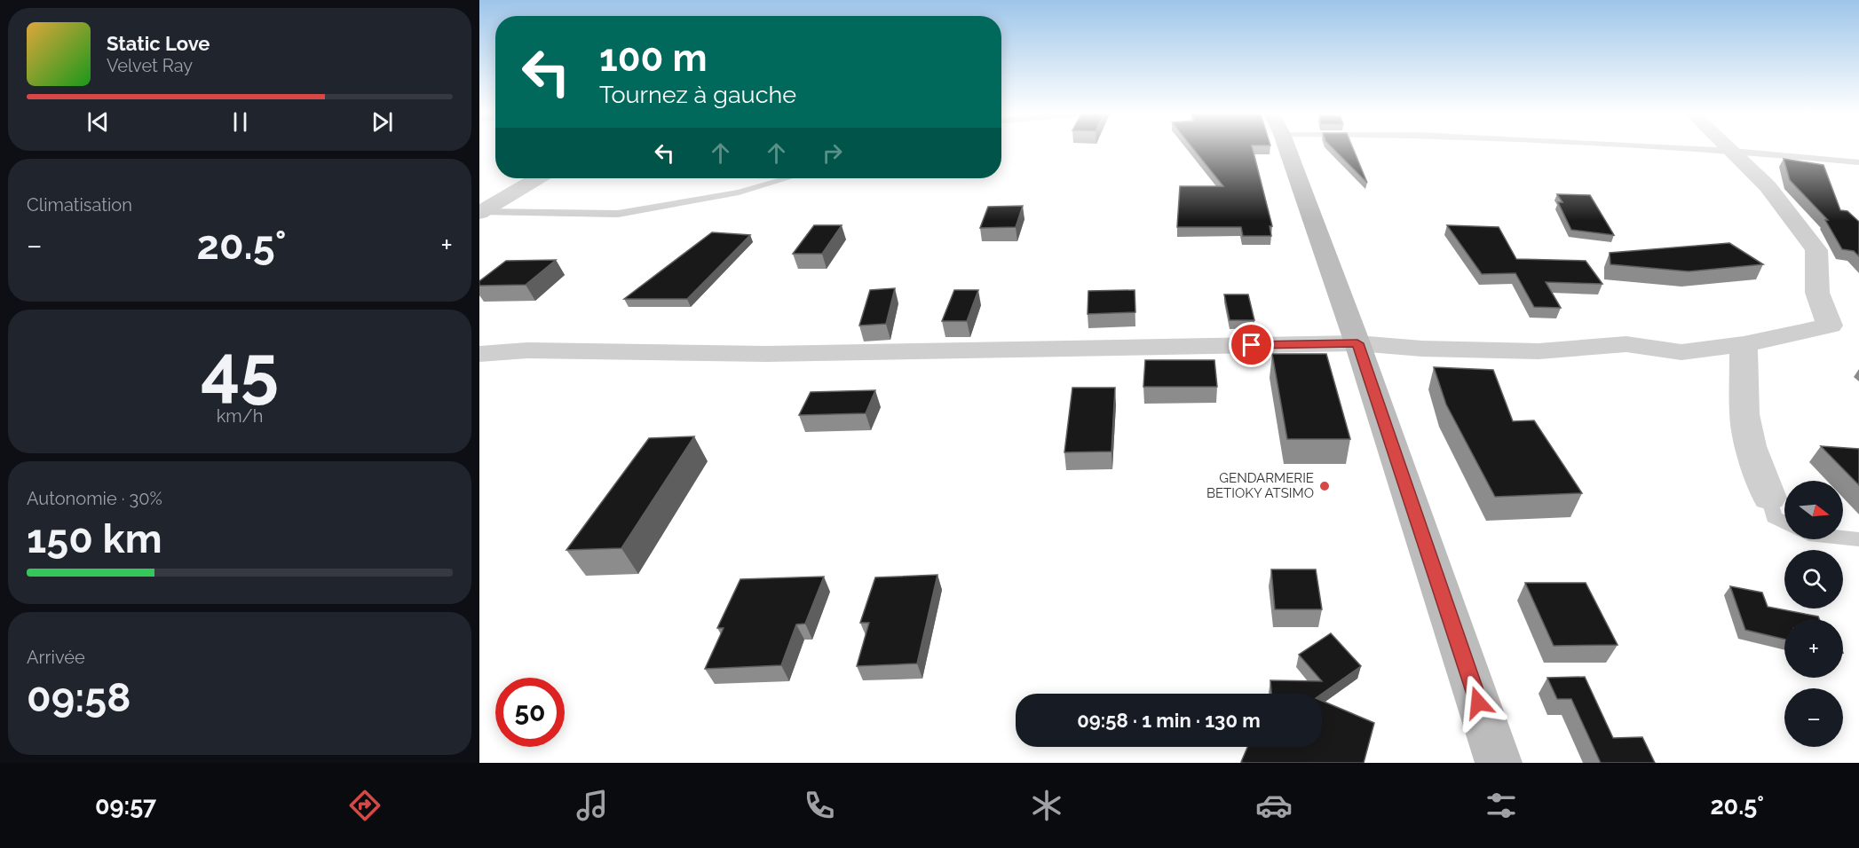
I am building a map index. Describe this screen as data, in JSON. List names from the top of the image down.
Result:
{
  "places": ["GENDARMERIE BETIOKY ATSIMO"],
  "north": "right",
  "page": {
    "turn": ["100 m", "Tournez à gauche"],
    "song": ["Static Love", "Velvet Ray"],
    "tile": [
      "Climatisation",
      ["45", "km/h"],
      ["Autonomie · 30%", "150 km"],
      ["Arrivée", "09:58"]
    ],
    "heat": ["−", "20.5°", "+"],
    "map_buttons": ["+", "−"],
    "limit": "50",
    "trip": "09:58 · 1 min · 130 m",
    "tabs": ["09:57", "20.5°"]
  }
}
